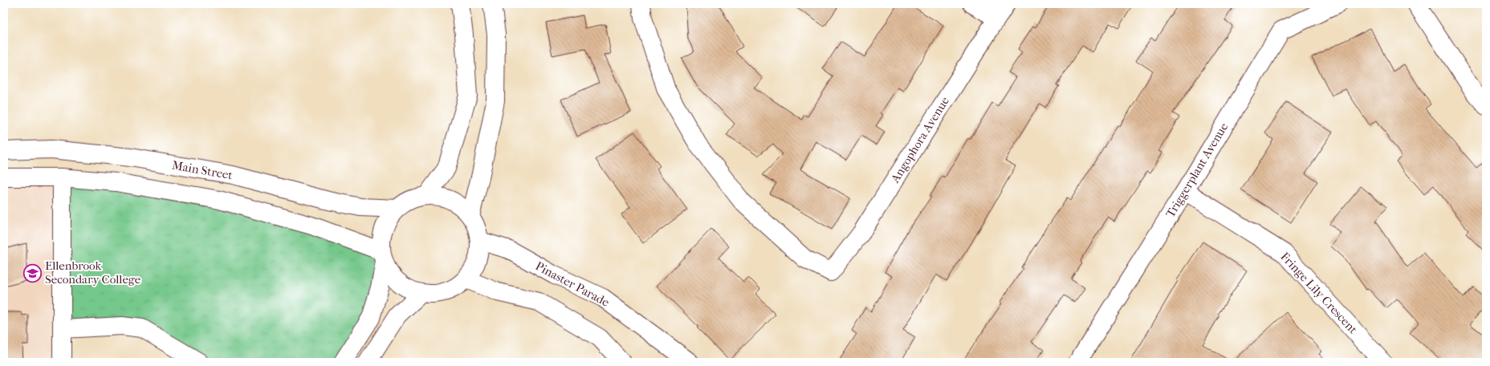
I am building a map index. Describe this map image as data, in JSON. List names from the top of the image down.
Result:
{
  "streets": {
    "street": [
      "Angophora Avenue",
      "Main Street",
      "Triggerplant Avenue",
      "Pinaster Parade",
      "Fringe Lily Crescent"
    ]
  },
  "crossings": [
    ["Main Street", "Pinaster Parade"],
    ["Triggerplant Avenue", "Fringe Lily Crescent"]
  ],
  "places": {
    "school or university": ["Ellenbrook Secondary College"]
  }
}
